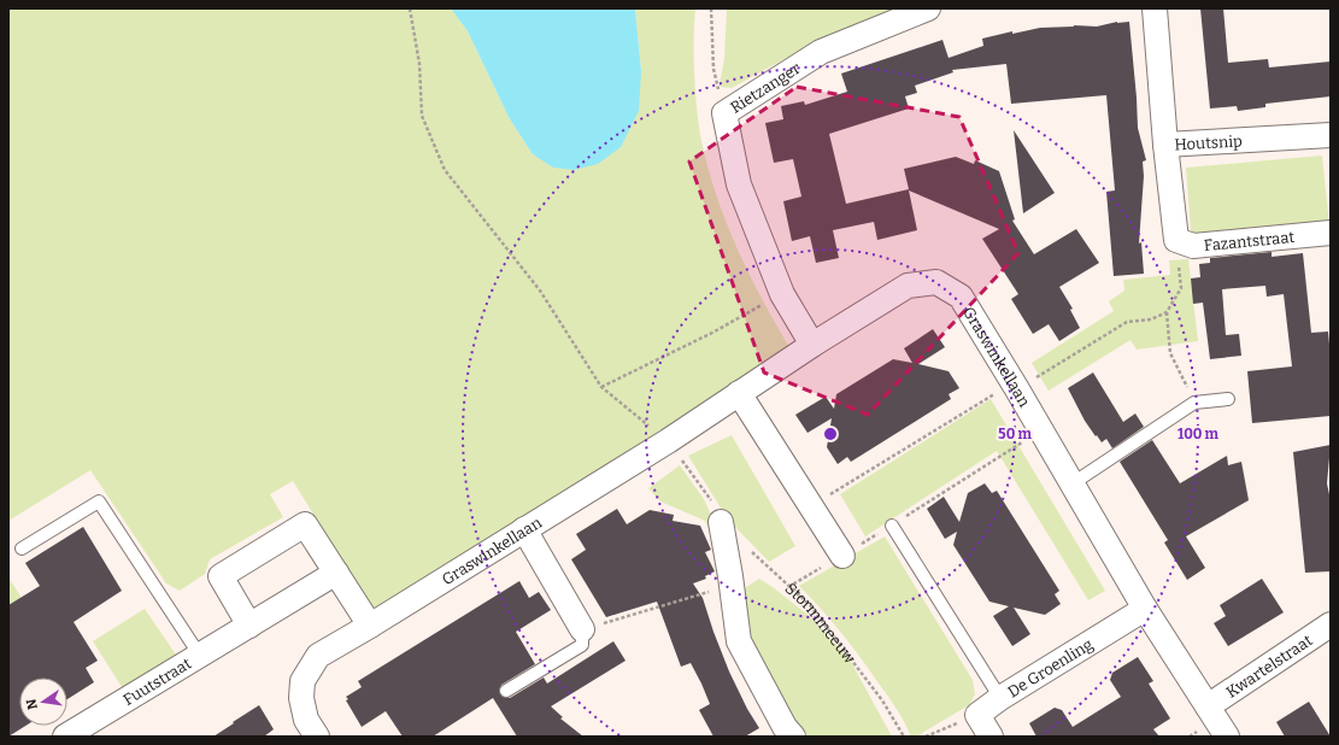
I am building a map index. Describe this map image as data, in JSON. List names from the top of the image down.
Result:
{
  "streets": {
    "street": [
      "Rietzanger",
      "Houtsnip",
      "Fazantstraat",
      "Graswinkellaan",
      "Kwartelstraat",
      "De Groenling",
      "Fuutstraat"
    ],
    "path": ["Stormmeeuw"]
  },
  "crossings": [
    ["Rietzanger", "Graswinkellaan"],
    ["Houtsnip", "Fazantstraat"],
    ["Graswinkellaan", "Kwartelstraat"],
    ["Graswinkellaan", "De Groenling"]
  ],
  "north": "left",
  "rings": ["50 m", "100 m"]
}
